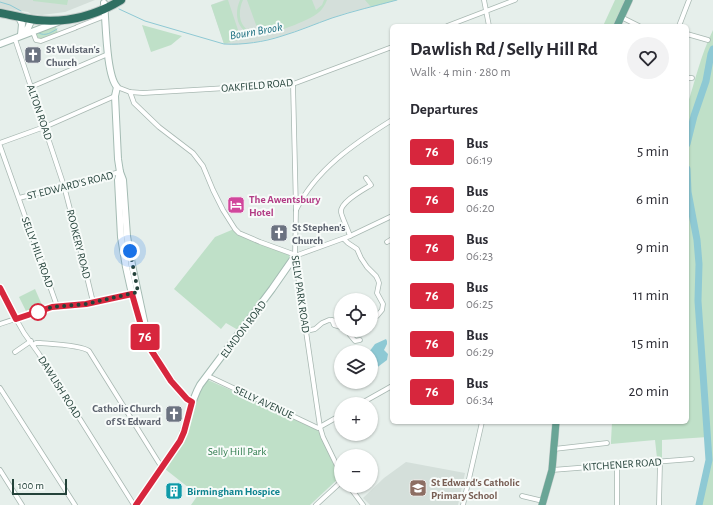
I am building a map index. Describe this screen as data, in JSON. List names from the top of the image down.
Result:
{
  "streets": {
    "street": [
      "OAKFIELD ROAD",
      "ALTON ROAD",
      "ST EDWARD'S ROAD",
      "ROOKERY ROAD",
      "SELLY HILL ROAD",
      "SELLY PARK ROAD",
      "ELMDON ROAD",
      "DAWLISH ROAD",
      "SELLY AVENUE",
      "KITCHENER ROAD"
    ]
  },
  "crossings": [
    ["OAKFIELD ROAD", "SELLY PARK ROAD"],
    ["ALTON ROAD", "ST EDWARD'S ROAD"],
    ["ALTON ROAD", "ROOKERY ROAD"],
    ["ST EDWARD'S ROAD", "ROOKERY ROAD"],
    ["ST EDWARD'S ROAD", "SELLY HILL ROAD"],
    ["SELLY PARK ROAD", "ELMDON ROAD"],
    ["SELLY PARK ROAD", "SELLY AVENUE"],
    ["ELMDON ROAD", "DAWLISH ROAD"],
    ["ELMDON ROAD", "SELLY AVENUE"]
  ],
  "water": ["Bourn Brook"],
  "parks": ["Selly Hill Park"],
  "places": {
    "church": ["St Wulstan's Church", "St Stephen's Church", "Catholic Church of St Edward"],
    "hotel": ["The Awentsbury Hotel"],
    "school or university": ["St Edward's Catholic Primary School"],
    "building": ["Birmingham Hospice"]
  },
  "lines": ["bus line 76"],
  "scale_bar": "100 m",
  "page": {
    "on_map": "76",
    "heading": [
      ["Dawlish Rd / Selly Hill Rd", "Walk · 4 min · 280 m"],
      "Departures"
    ],
    "list": [
      {
        "mark": "76",
        "name": "Bus",
        "note": "06:19",
        "value": "5 min"
      },
      {
        "mark": "76",
        "name": "Bus",
        "note": "06:20",
        "value": "6 min"
      },
      {
        "mark": "76",
        "name": "Bus",
        "note": "06:23",
        "value": "9 min"
      },
      {
        "mark": "76",
        "name": "Bus",
        "note": "06:25",
        "value": "11 min"
      },
      {
        "mark": "76",
        "name": "Bus",
        "note": "06:29",
        "value": "15 min"
      },
      {
        "mark": "76",
        "name": "Bus",
        "note": "06:34",
        "value": "20 min"
      }
    ],
    "map_buttons": ["+", "−"],
    "scale": "100 m"
  }
}
